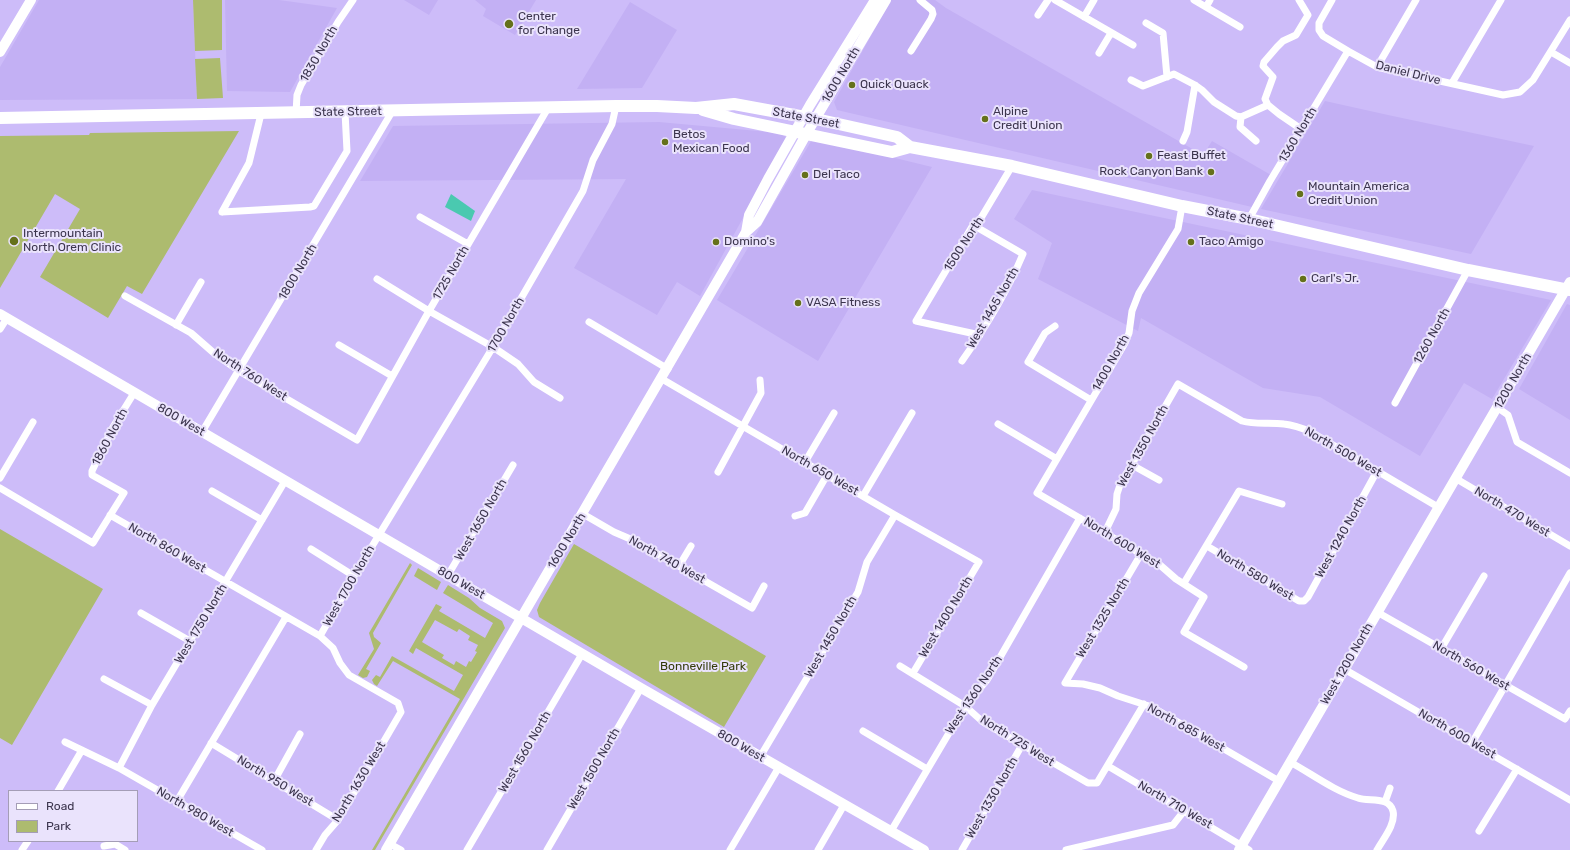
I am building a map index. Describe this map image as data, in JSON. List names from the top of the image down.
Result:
{
  "streets": {
    "main road": ["State Street"],
    "street": [
      "1830 North",
      "Daniel Drive",
      "1600 North",
      "1360 North",
      "1500 North",
      "1800 North",
      "1725 North",
      "West 1465 North",
      "1700 North",
      "1260 North",
      "1400 North",
      "North 760 West",
      "1200 North",
      "800 West",
      "1860 North",
      "West 1350 North",
      "North 500 West",
      "North 650 West",
      "North 470 West",
      "West 1650 North",
      "West 1240 North",
      "North 600 West",
      "North 860 West",
      "North 740 West",
      "North 580 West",
      "West 1700 North",
      "West 1400 North",
      "West 1325 North",
      "West 1750 North",
      "West 1450 North",
      "West 1200 North",
      "North 560 West",
      "West 1360 North",
      "North 685 West",
      "North 725 West",
      "West 1560 North",
      "West 1500 North",
      "North 950 West",
      "North 1630 West",
      "West 1330 North",
      "North 710 West",
      "North 980 West"
    ]
  },
  "crossings": [
    ["1830 North", "State Street"],
    ["Daniel Drive", "1360 North"],
    ["1600 North", "State Street"],
    ["1600 North", "800 West"],
    ["1600 North", "North 650 West"],
    ["1600 North", "North 740 West"],
    ["State Street", "1360 North"],
    ["State Street", "1500 North"],
    ["State Street", "1800 North"],
    ["State Street", "1725 North"],
    ["State Street", "1700 North"],
    ["State Street", "1260 North"],
    ["State Street", "1400 North"],
    ["State Street", "1200 North"],
    ["1500 North", "West 1465 North"],
    ["1800 North", "North 760 West"],
    ["1800 North", "800 West"],
    ["1725 North", "North 760 West"],
    ["1700 North", "800 West"],
    ["1700 North", "West 1700 North"],
    ["1400 North", "North 600 West"],
    ["1200 North", "North 470 West"],
    ["1200 North", "West 1200 North"],
    ["800 West", "1860 North"],
    ["800 West", "West 1650 North"],
    ["800 West", "West 1700 North"],
    ["800 West", "West 1750 North"],
    ["800 West", "West 1450 North"],
    ["800 West", "West 1360 North"],
    ["800 West", "West 1560 North"],
    ["800 West", "West 1500 North"],
    ["1860 North", "North 860 West"],
    ["West 1350 North", "North 500 West"],
    ["West 1350 North", "North 600 West"],
    ["North 500 West", "West 1240 North"],
    ["North 500 West", "West 1200 North"],
    ["North 650 West", "West 1400 North"],
    ["North 650 West", "West 1450 North"],
    ["North 470 West", "West 1200 North"],
    ["West 1240 North", "North 580 West"],
    ["North 600 West", "West 1325 North"],
    ["North 600 West", "West 1200 North"],
    ["North 600 West", "West 1360 North"],
    ["North 860 West", "West 1700 North"],
    ["North 860 West", "West 1750 North"],
    ["North 860 West", "North 1630 West"],
    ["West 1400 North", "North 725 West"],
    ["West 1325 North", "North 685 West"],
    ["West 1750 North", "North 980 West"],
    ["West 1200 North", "North 560 West"],
    ["West 1200 North", "North 685 West"],
    ["West 1200 North", "North 710 West"],
    ["West 1360 North", "North 725 West"],
    ["North 725 West", "West 1330 North"],
    ["North 725 West", "North 710 West"],
    ["North 950 West", "North 1630 West"]
  ],
  "parks": ["Bonneville Park"],
  "places": [
    "Center for Change",
    "Quick Quack",
    "Alpine Credit Union",
    "Betos Mexican Food",
    "Feast Buffet",
    "Rock Canyon Bank",
    "Del Taco",
    "Mountain America Credit Union",
    "Intermountain North Orem Clinic",
    "Domino's",
    "Taco Amigo",
    "Carl's Jr.",
    "VASA Fitness"
  ],
  "legend": ["Road", "Park"]
}
